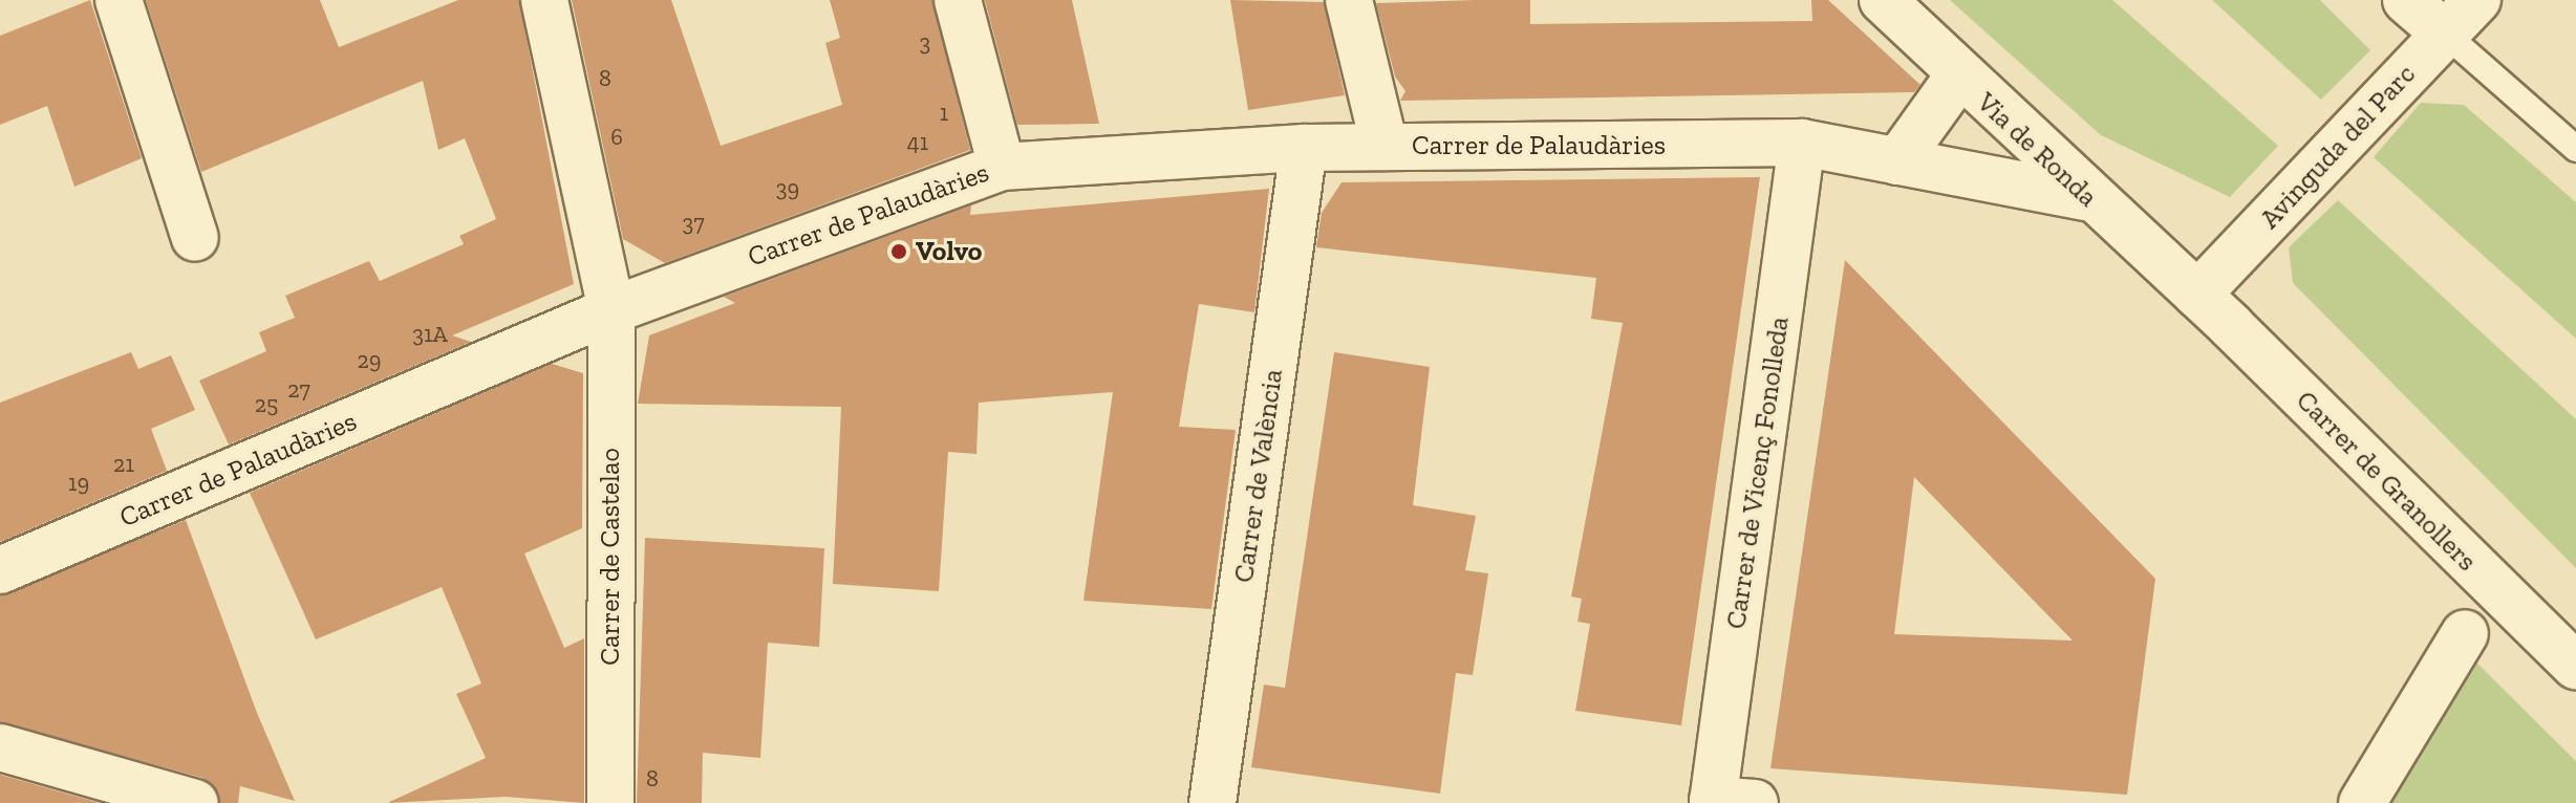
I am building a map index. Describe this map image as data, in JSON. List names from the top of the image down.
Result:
{
  "streets": {
    "street": [
      "Carrer de Palaudàries",
      "Avinguda del Parc",
      "Via de Ronda",
      "Carrer de Vicenç Fonolleda",
      "Carrer de València",
      "Carrer de Granollers",
      "Carrer de Castelao"
    ]
  },
  "crossings": [
    ["Carrer de Palaudàries", "Via de Ronda"],
    ["Carrer de Palaudàries", "Carrer de Vicenç Fonolleda"],
    ["Carrer de Palaudàries", "Carrer de València"],
    ["Carrer de Palaudàries", "Carrer de Castelao"],
    ["Avinguda del Parc", "Via de Ronda"],
    ["Avinguda del Parc", "Carrer de Granollers"],
    ["Via de Ronda", "Carrer de Granollers"]
  ],
  "places": ["Volvo"],
  "house_numbers": [
    "3",
    "8",
    "1",
    "6",
    "41",
    "39",
    "37",
    "31A",
    "29",
    "27",
    "25",
    "21",
    "19",
    "8"
  ]
}
